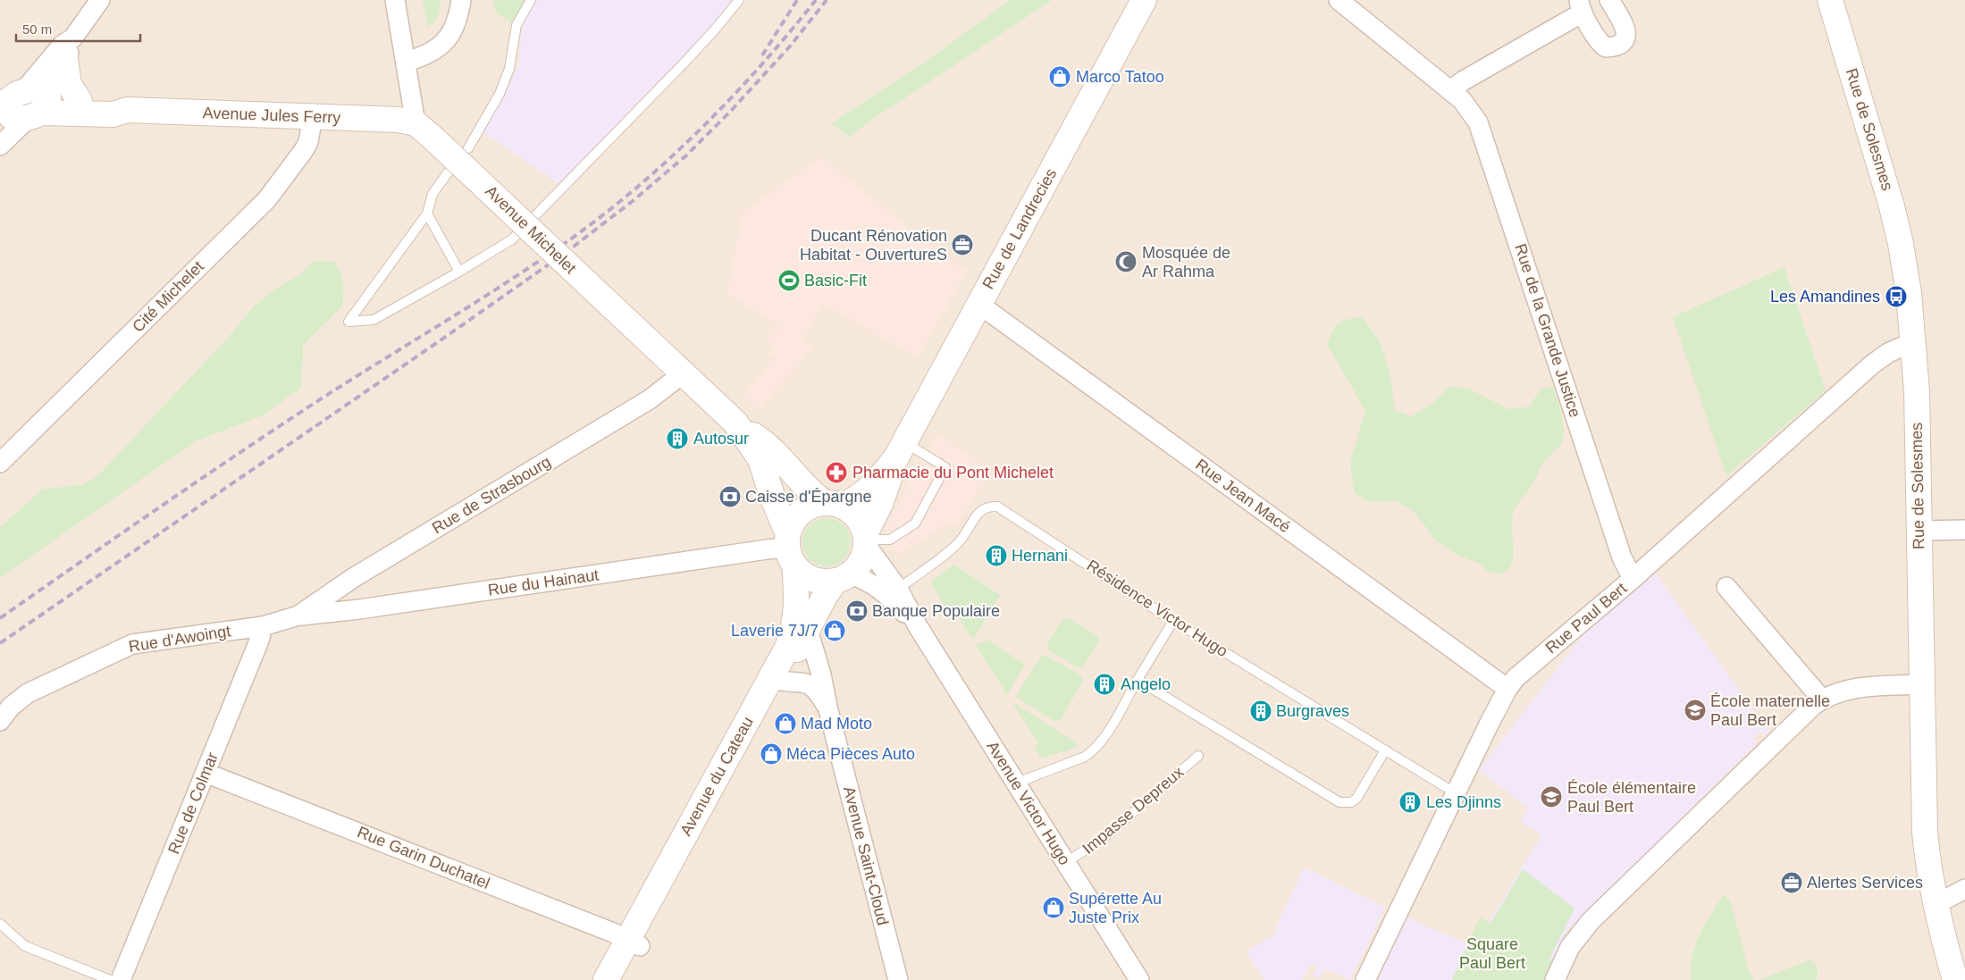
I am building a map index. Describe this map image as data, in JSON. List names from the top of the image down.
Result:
{
  "streets": {
    "main road": [
      "Avenue Jules Ferry",
      "Rue de Solesmes",
      "Rue de Landrecies",
      "Avenue Michelet",
      "Avenue du Cateau"
    ],
    "street": [
      "Cité Michelet",
      "Rue de la Grande Justice",
      "Rue de Strasbourg",
      "Rue Jean Macé",
      "Rue du Hainaut",
      "Rue Paul Bert",
      "Rue d'Awoingt",
      "Rue de Colmar",
      "Avenue Victor Hugo",
      "Avenue Saint-Cloud",
      "Rue Garin Duchatel"
    ],
    "lane": ["Résidence Victor Hugo", "Impasse Depreux"]
  },
  "crossings": [
    ["Avenue Jules Ferry", "Avenue Michelet"],
    ["Avenue Jules Ferry", "Cité Michelet"],
    ["Rue de Solesmes", "Rue Paul Bert"],
    ["Rue de Landrecies", "Avenue Michelet"],
    ["Rue de Landrecies", "Rue Jean Macé"],
    ["Rue de Landrecies", "Rue du Hainaut"],
    ["Rue de Landrecies", "Avenue du Cateau"],
    ["Rue de Landrecies", "Avenue Victor Hugo"],
    ["Avenue Michelet", "Rue de Strasbourg"],
    ["Avenue Michelet", "Rue du Hainaut"],
    ["Avenue Michelet", "Avenue du Cateau"],
    ["Avenue Michelet", "Avenue Victor Hugo"],
    ["Rue de la Grande Justice", "Rue Paul Bert"],
    ["Rue de Strasbourg", "Rue du Hainaut"],
    ["Rue de Strasbourg", "Rue d'Awoingt"],
    ["Rue Jean Macé", "Rue Paul Bert"],
    ["Rue du Hainaut", "Rue d'Awoingt"],
    ["Rue du Hainaut", "Avenue du Cateau"],
    ["Rue du Hainaut", "Avenue Victor Hugo"],
    ["Résidence Victor Hugo", "Rue Paul Bert"],
    ["Résidence Victor Hugo", "Avenue Victor Hugo"],
    ["Rue d'Awoingt", "Rue de Colmar"],
    ["Avenue du Cateau", "Avenue Victor Hugo"],
    ["Avenue du Cateau", "Avenue Saint-Cloud"],
    ["Avenue du Cateau", "Rue Garin Duchatel"],
    ["Rue de Colmar", "Rue Garin Duchatel"],
    ["Avenue Victor Hugo", "Impasse Depreux"]
  ],
  "parks": ["Square Paul Bert"],
  "places": {
    "shop": [
      "Marco Tatoo",
      "Laverie 7J/7",
      "Mad Moto",
      "Méca Pièces Auto",
      "Supérette Au Juste Prix"
    ],
    "office": ["Ducant Rénovation Habitat - OuvertureS", "Alertes Services"],
    "mosque": ["Mosquée de Ar Rahma"],
    "sports": ["Basic-Fit"],
    "bus stop": ["Les Amandines"],
    "building": [
      "Autosur",
      "Hernani",
      "Angelo",
      "Burgraves",
      "Les Djinns"
    ],
    "pharmacy": ["Pharmacie du Pont Michelet"],
    "bank": ["Caisse d'Épargne", "Banque Populaire"],
    "school or university": ["École maternelle Paul Bert", "École élémentaire Paul Bert"]
  },
  "scale_bar": "50 m"
}
